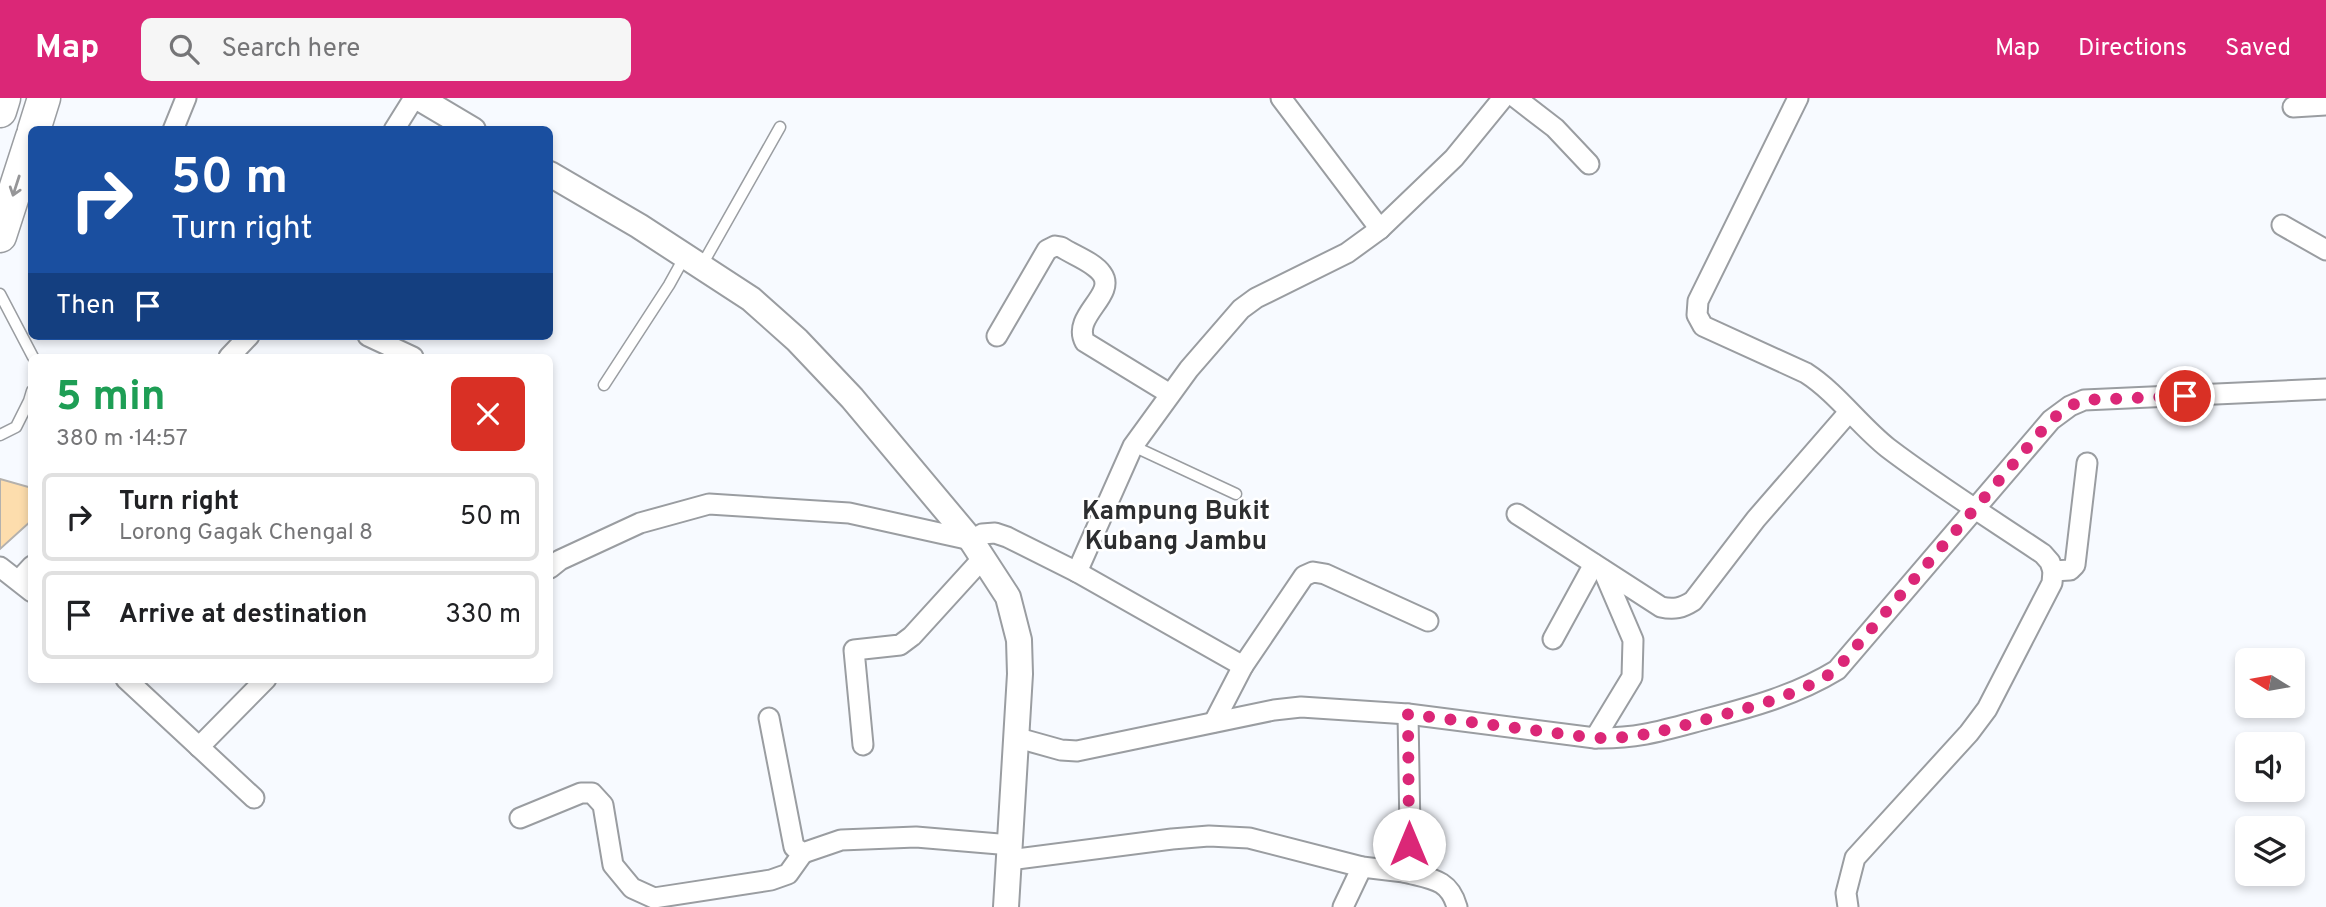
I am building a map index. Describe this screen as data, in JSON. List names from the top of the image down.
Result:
{
  "districts": ["Kampung Bukit Kubang Jambu"],
  "north": "left",
  "page": {
    "header": "Map",
    "search": "Search here",
    "nav": ["Map", "Directions", "Saved"],
    "turn": ["50 m", "Turn right"],
    "then": "Then",
    "heading": ["5 min", "380 m · 14:57"],
    "list": [
      {
        "name": "Turn right",
        "note": "Lorong Gagak Chengal 8",
        "value": "50 m"
      },
      {
        "name": "Arrive at destination",
        "value": "330 m"
      }
    ]
  }
}
